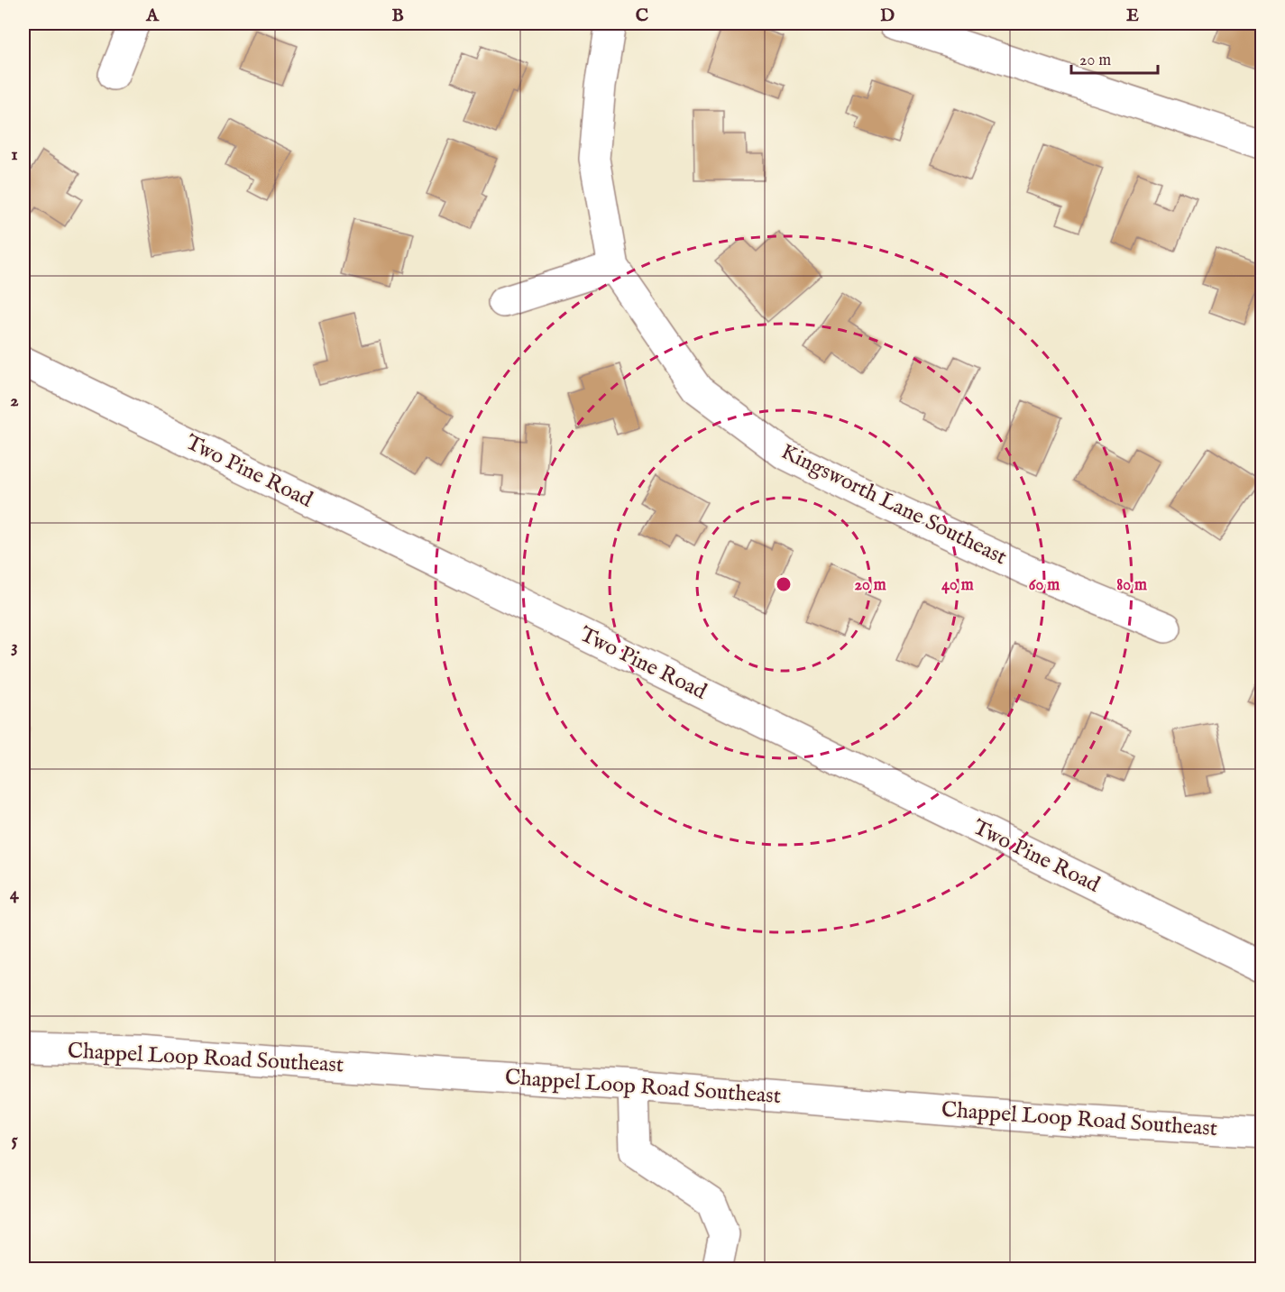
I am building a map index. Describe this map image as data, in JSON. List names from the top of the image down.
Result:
{
  "streets": {
    "street": ["Two Pine Road", "Kingsworth Lane Southeast", "Chappel Loop Road Southeast"]
  },
  "scale_bar": "20 m",
  "grid": {
    "columns": [
      "A",
      "B",
      "C",
      "D",
      "E"
    ],
    "rows": [
      "1",
      "2",
      "3",
      "4",
      "5"
    ]
  },
  "rings": [
    "20 m",
    "40 m",
    "60 m",
    "80 m"
  ]
}
